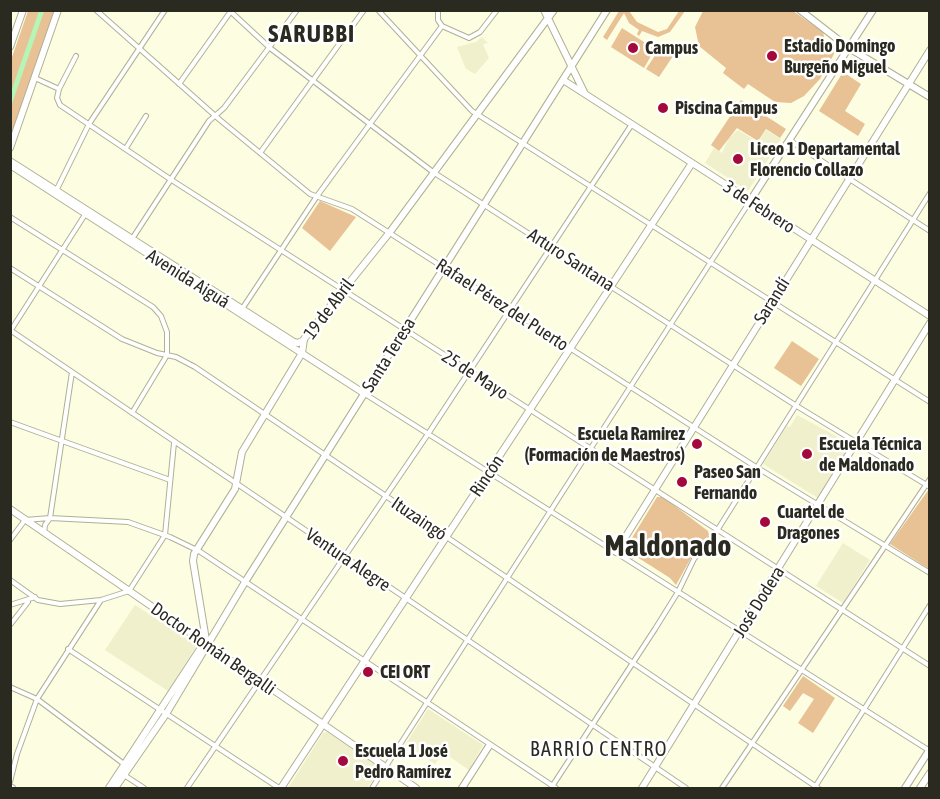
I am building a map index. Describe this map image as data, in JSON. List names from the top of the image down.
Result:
{
  "streets": {
    "street": [
      "3 de Febrero",
      "Arturo Santana",
      "Avenida Aiguá",
      "Sarandí",
      "Rafael Pérez del Puerto",
      "19 de Abril",
      "Santa Teresa",
      "25 de Mayo",
      "Rincón",
      "Ituzaingó",
      "Ventura Alegre",
      "José Dodera",
      "Doctor Román Bergalli"
    ]
  },
  "crossings": [
    ["3 de Febrero", "Sarandí"],
    ["3 de Febrero", "19 de Abril"],
    ["3 de Febrero", "Santa Teresa"],
    ["3 de Febrero", "Rincón"],
    ["Arturo Santana", "Sarandí"],
    ["Arturo Santana", "19 de Abril"],
    ["Arturo Santana", "Santa Teresa"],
    ["Arturo Santana", "Rincón"],
    ["Arturo Santana", "José Dodera"],
    ["Avenida Aiguá", "19 de Abril"],
    ["Avenida Aiguá", "Santa Teresa"],
    ["Sarandí", "Rafael Pérez del Puerto"],
    ["Sarandí", "25 de Mayo"],
    ["Rafael Pérez del Puerto", "19 de Abril"],
    ["Rafael Pérez del Puerto", "Santa Teresa"],
    ["Rafael Pérez del Puerto", "Rincón"],
    ["Rafael Pérez del Puerto", "José Dodera"],
    ["19 de Abril", "25 de Mayo"],
    ["19 de Abril", "Ituzaingó"],
    ["19 de Abril", "Ventura Alegre"],
    ["Santa Teresa", "25 de Mayo"],
    ["Santa Teresa", "Ituzaingó"],
    ["Santa Teresa", "Ventura Alegre"],
    ["Santa Teresa", "Doctor Román Bergalli"],
    ["25 de Mayo", "Rincón"],
    ["25 de Mayo", "José Dodera"],
    ["Rincón", "Ituzaingó"],
    ["Rincón", "Ventura Alegre"],
    ["Rincón", "Doctor Román Bergalli"],
    ["Ituzaingó", "José Dodera"],
    ["Ventura Alegre", "José Dodera"]
  ],
  "districts": ["SARUBBI", "Maldonado", "BARRIO CENTRO"],
  "places": [
    "Campus",
    "Estadio Domingo Burgeño Miguel",
    "Piscina Campus",
    "Liceo 1 Departamental Florencio Collazo",
    "Escuela Ramirez (Formación de Maestros)",
    "Escuela Técnica de Maldonado",
    "Paseo San Fernando",
    "Cuartel de Dragones",
    "CEI ORT",
    "Escuela 1 José Pedro Ramírez"
  ]
}
